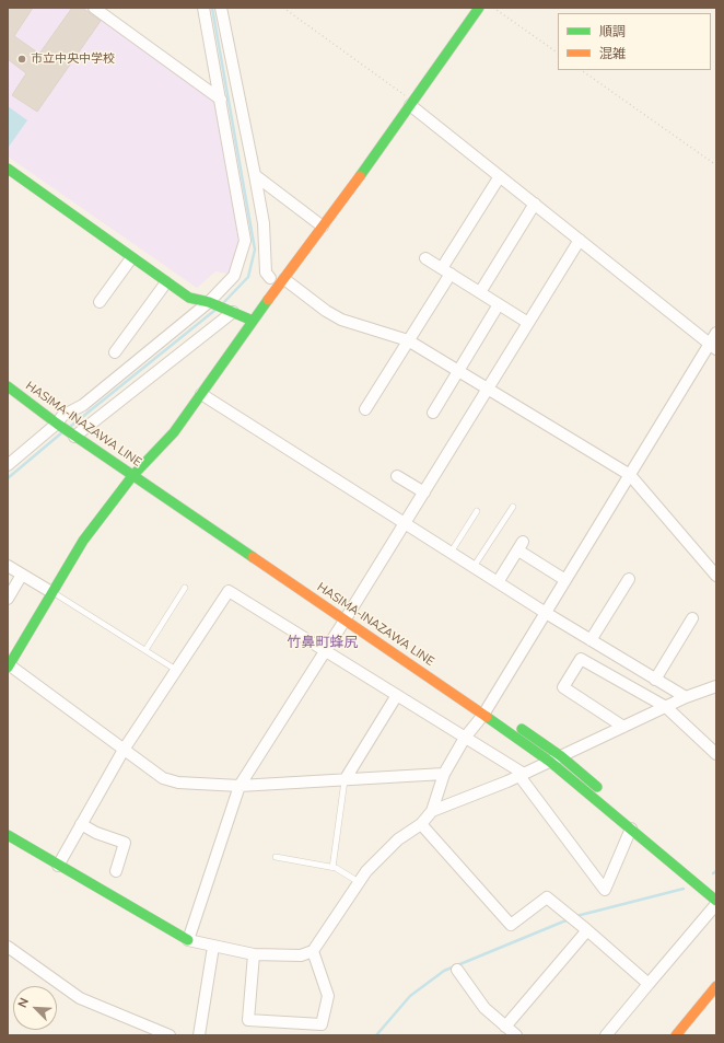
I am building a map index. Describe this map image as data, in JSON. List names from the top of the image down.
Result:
{
  "streets": {
    "street": ["HASIMA-INAZAWA LINE"]
  },
  "districts": ["竹鼻町蜂尻"],
  "places": ["市立中央中学校"],
  "legend": ["順調", "混雑"],
  "north": "top left"
}
